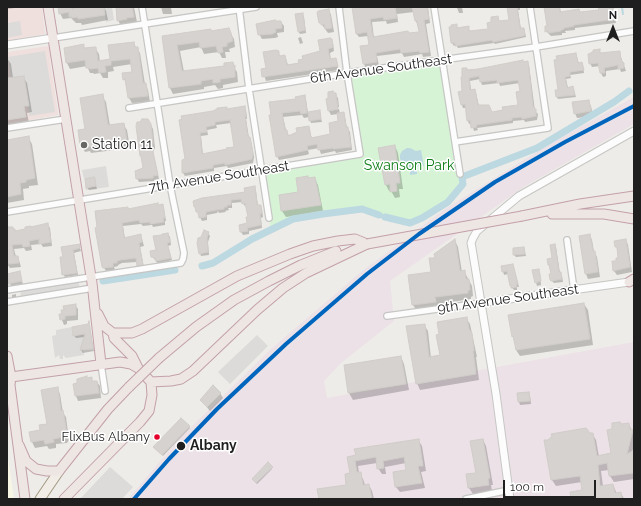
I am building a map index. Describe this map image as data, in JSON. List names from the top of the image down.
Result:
{
  "streets": {
    "street": ["6th Avenue Southeast", "7th Avenue Southeast", "9th Avenue Southeast"]
  },
  "crossings": [
    ["6th Avenue Southeast", "7th Avenue Southeast"]
  ],
  "parks": ["Swanson Park"],
  "places": ["Station 11", "FlixBus Albany", "Albany"],
  "scale_bar": "100 m",
  "north": "top"
}
